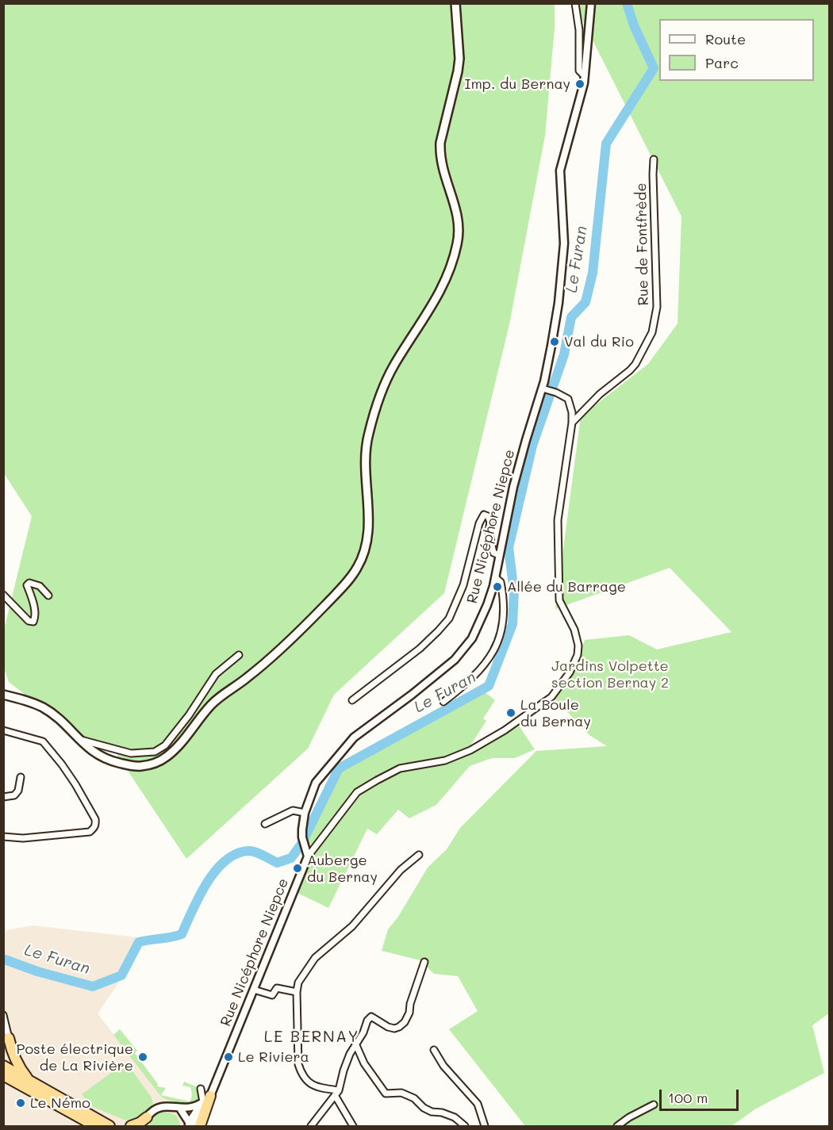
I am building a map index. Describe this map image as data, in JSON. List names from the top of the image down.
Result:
{
  "streets": {
    "street": ["Rue de Fontfrède", "Rue Nicéphore Niepce"]
  },
  "districts": ["LE BERNAY"],
  "water": ["Le Furan"],
  "parks": ["Jardins Volpette section Bernay 2"],
  "places": [
    "Imp. du Bernay",
    "Val du Rio",
    "Allée du Barrage",
    "La Boule du Bernay",
    "Auberge du Bernay",
    "Poste électrique de La Rivière",
    "Le Riviera",
    "Le Némo"
  ],
  "legend": ["Route", "Parc"],
  "scale_bar": "100 m"
}
